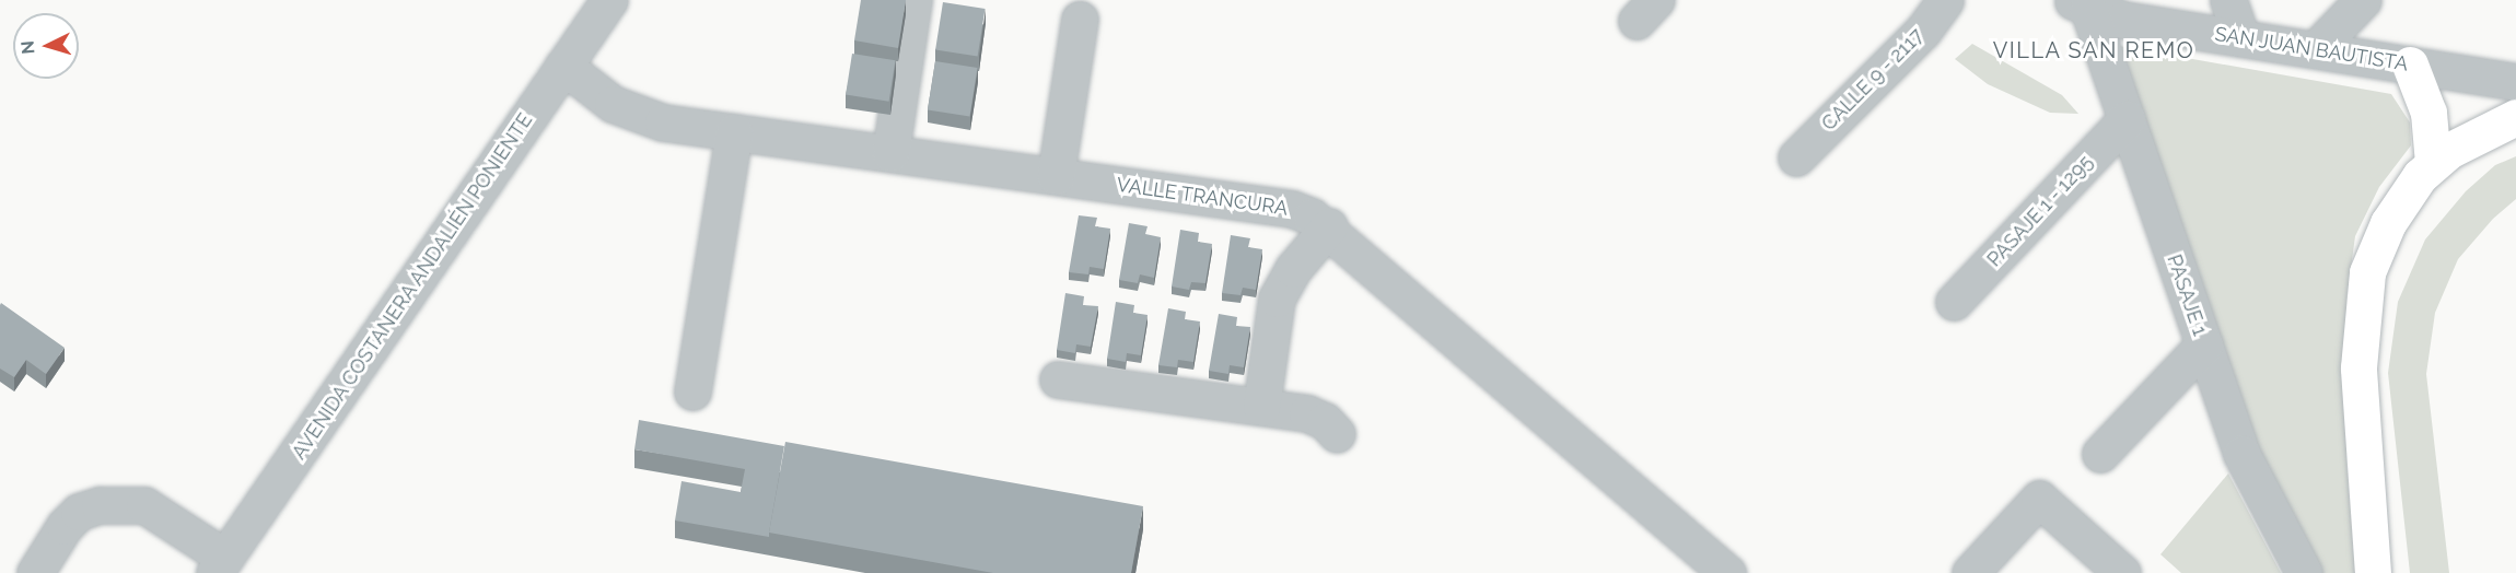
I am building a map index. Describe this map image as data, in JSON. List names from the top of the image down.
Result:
{
  "streets": {
    "street": [
      "SAN JUAN BAUTISTA",
      "CALLE 9 - 2117",
      "VALLE TRANCURA",
      "PASAJE 1 - 1295",
      "AVENIDA COSTANERA ANDALIÉN PONIENTE",
      "PASAJE 1"
    ]
  },
  "crossings": [
    ["SAN JUAN BAUTISTA", "PASAJE 1"],
    ["VALLE TRANCURA", "AVENIDA COSTANERA ANDALIÉN PONIENTE"],
    ["PASAJE 1 - 1295", "PASAJE 1"]
  ],
  "districts": ["VILLA SAN REMO"],
  "north": "left"
}
